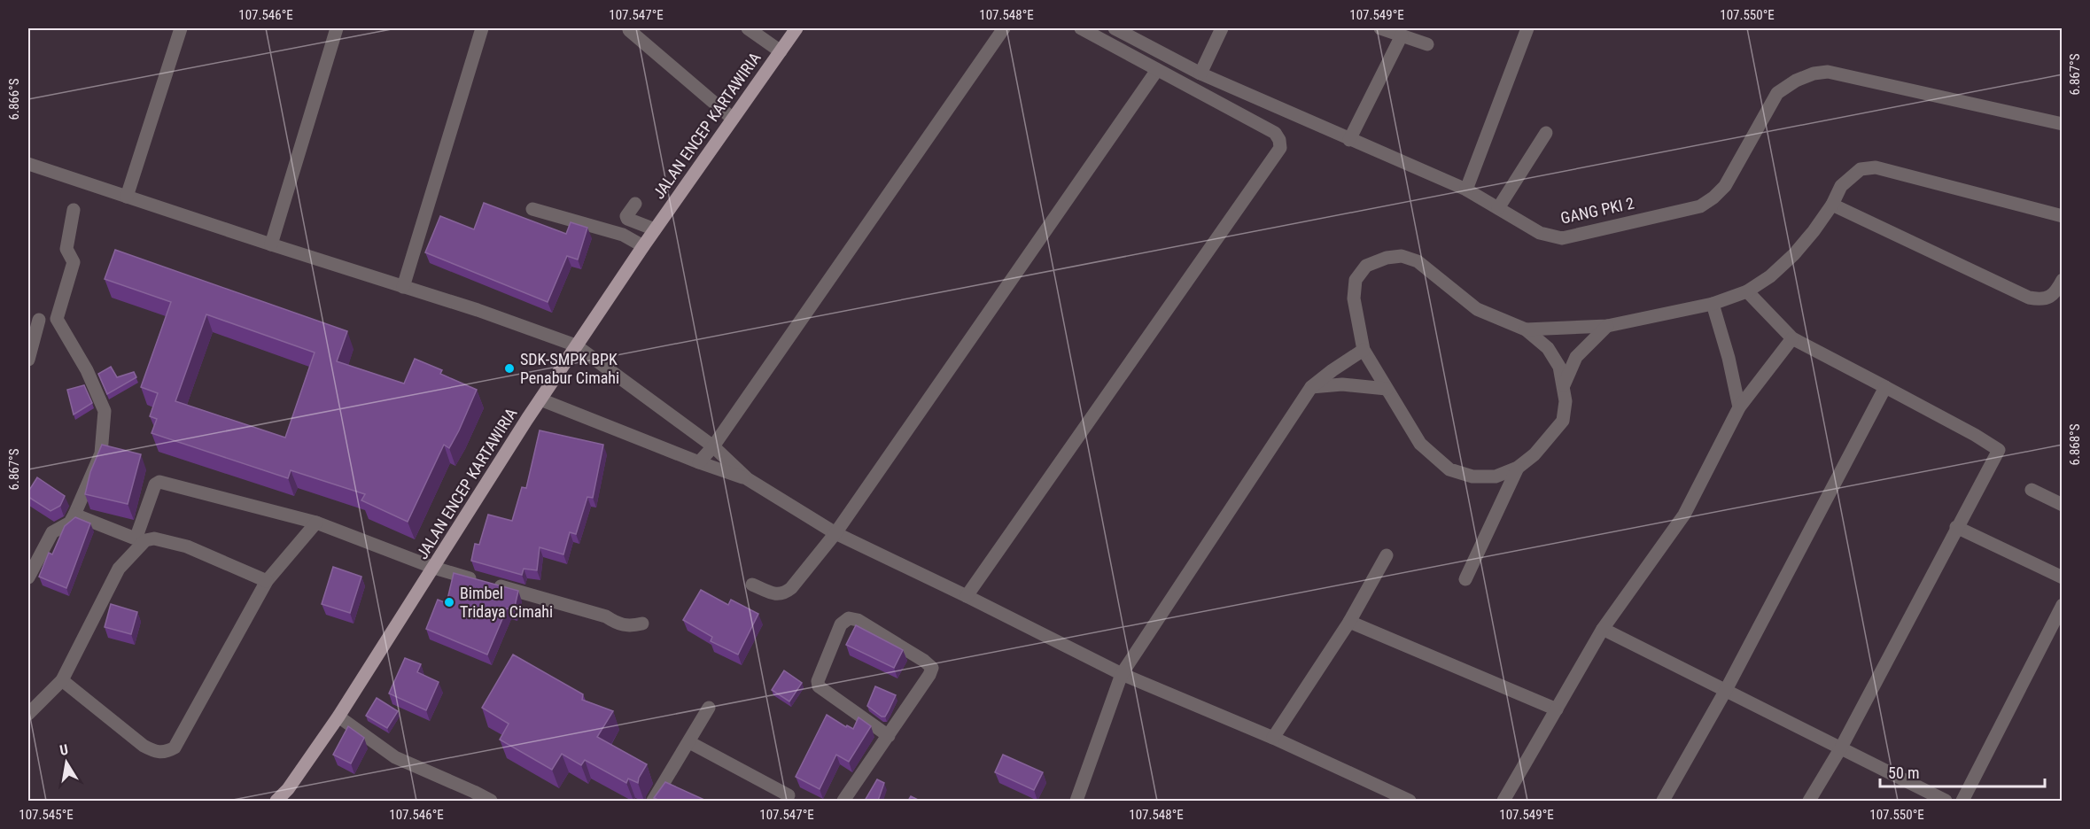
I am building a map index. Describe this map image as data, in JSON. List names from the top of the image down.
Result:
{
  "streets": {
    "main road": ["JALAN ENCEP KARTAWIRIA"],
    "street": ["GANG PKI 2"]
  },
  "places": ["SDK-SMPK BPK Penabur Cimahi", "Bimbel Tridaya Cimahi"],
  "scale_bar": "50 m",
  "north": "top",
  "coordinates": [
    "107.546°E",
    "107.547°E",
    "107.548°E",
    "107.549°E",
    "107.550°E",
    "6.867°S",
    "6.866°S",
    "6.868°S",
    "107.545°E"
  ]
}
